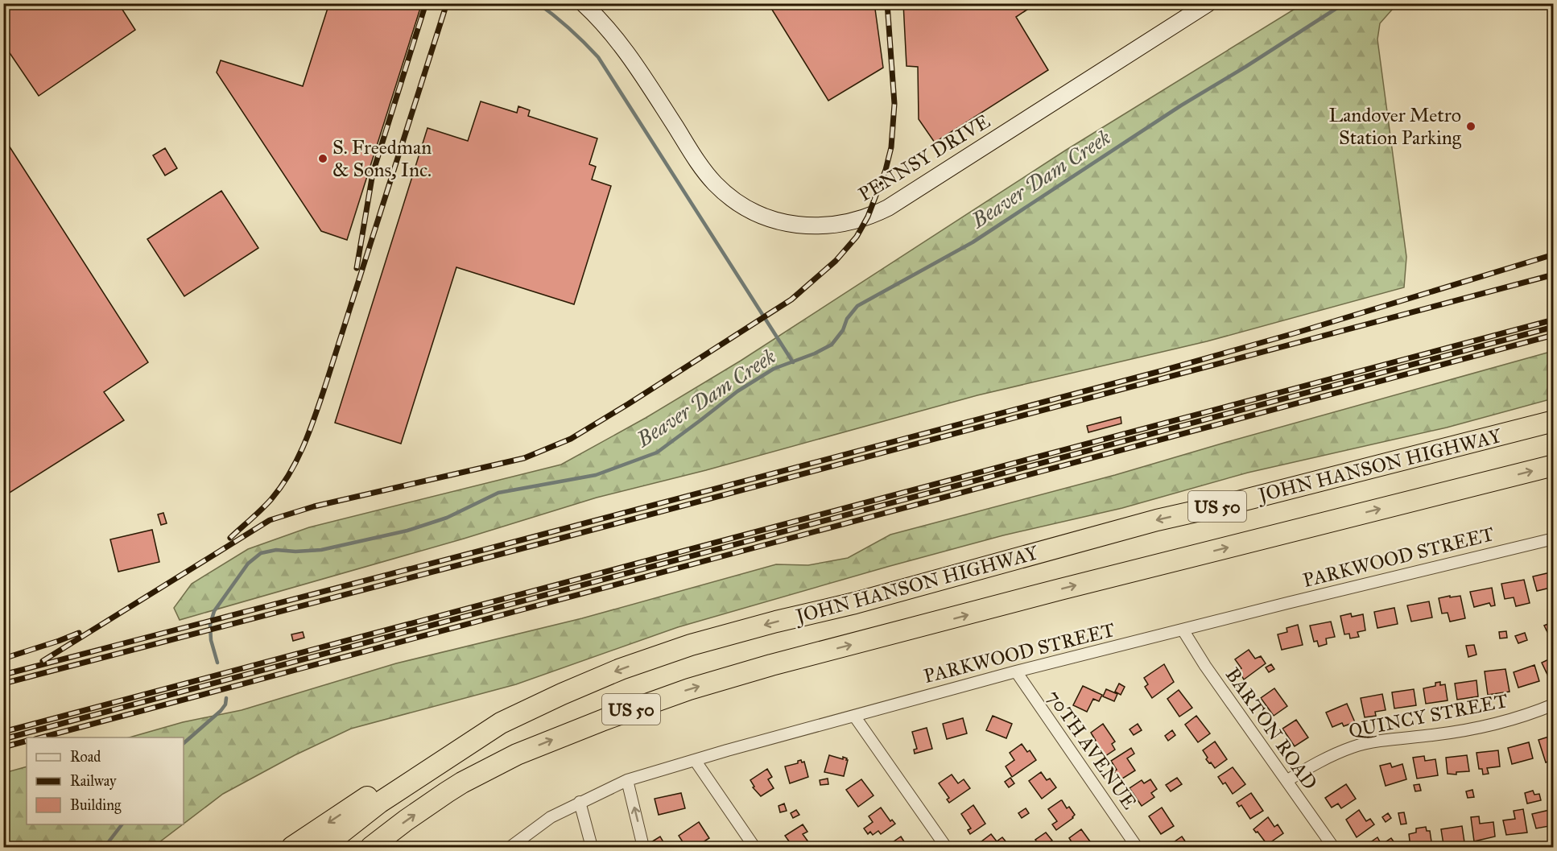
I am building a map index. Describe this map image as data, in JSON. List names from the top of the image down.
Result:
{
  "streets": {
    "highway": ["JOHN HANSON HIGHWAY", "US 50"],
    "main road": ["PENNSY DRIVE"],
    "street": [
      "PARKWOOD STREET",
      "QUINCY STREET",
      "BARTON ROAD",
      "70TH AVENUE"
    ]
  },
  "crossings": [
    ["PARKWOOD STREET", "BARTON ROAD"],
    ["PARKWOOD STREET", "70TH AVENUE"],
    ["QUINCY STREET", "BARTON ROAD"]
  ],
  "water": ["Beaver Dam Creek"],
  "places": ["Landover Metro Station Parking", "S. Freedman & Sons, Inc."],
  "legend": ["Road", "Railway", "Building"]
}
